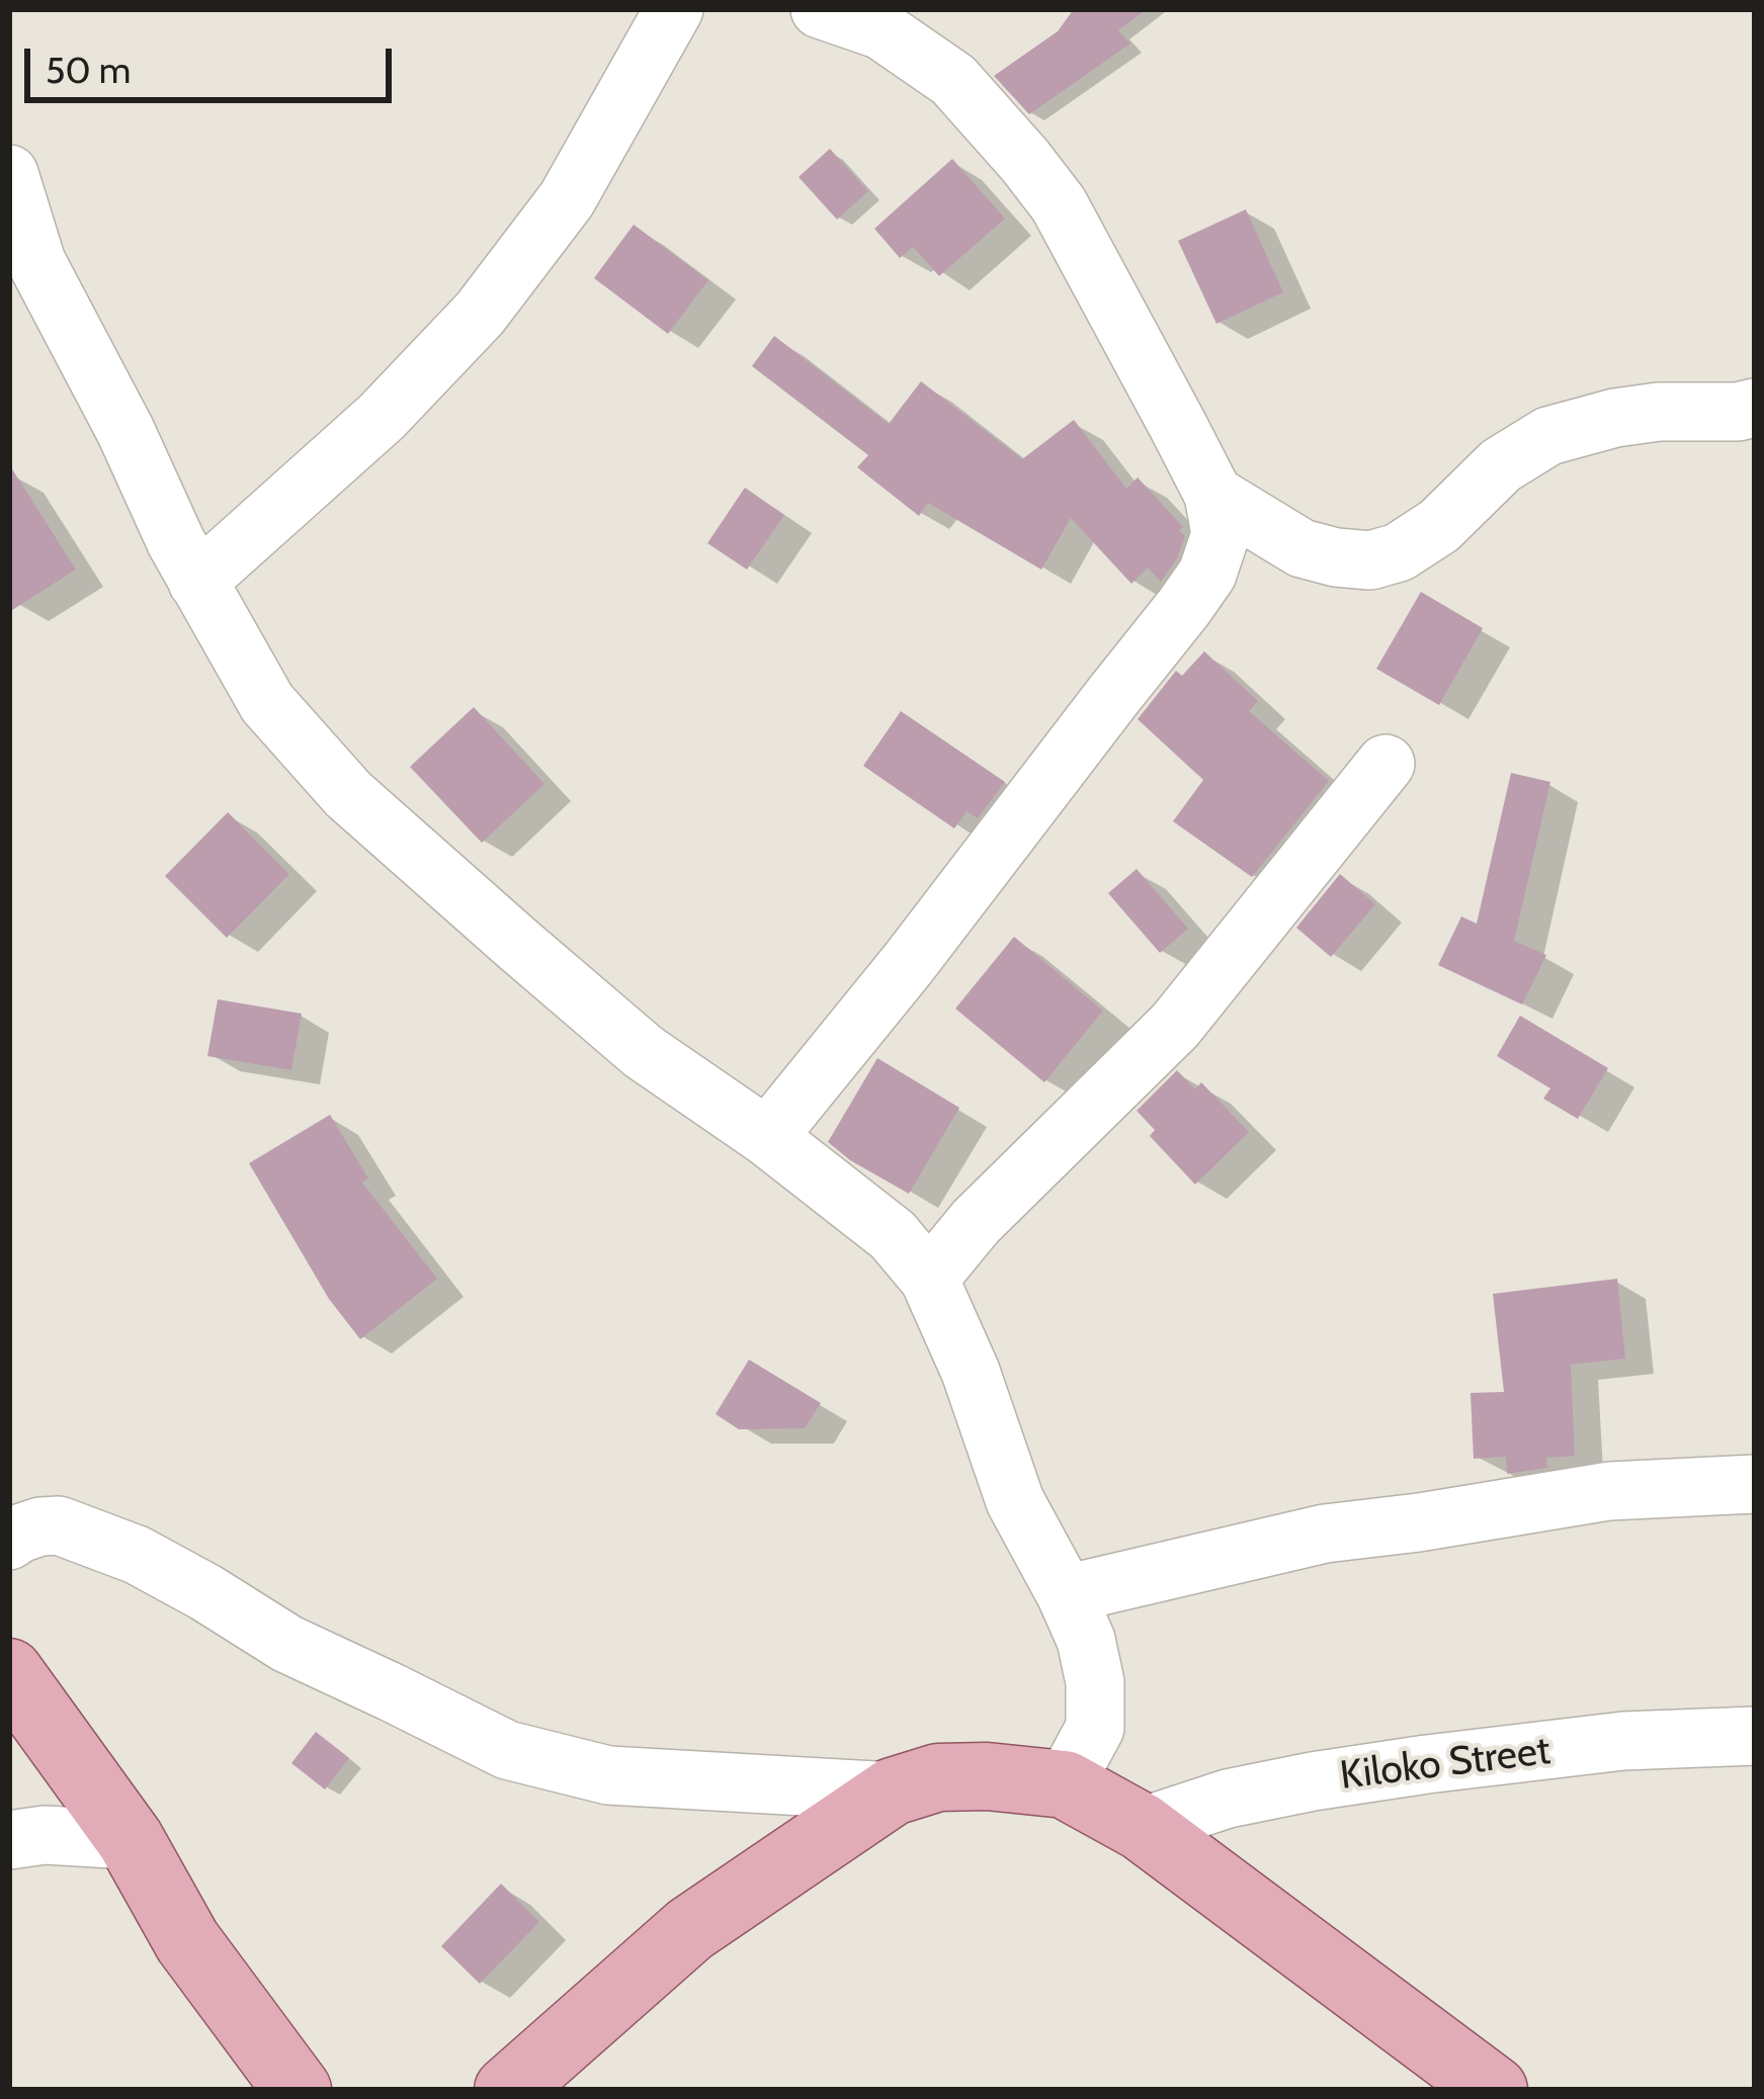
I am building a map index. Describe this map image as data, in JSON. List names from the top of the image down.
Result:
{
  "streets": {
    "street": ["Kiloko Street"]
  },
  "scale_bar": "50 m"
}
